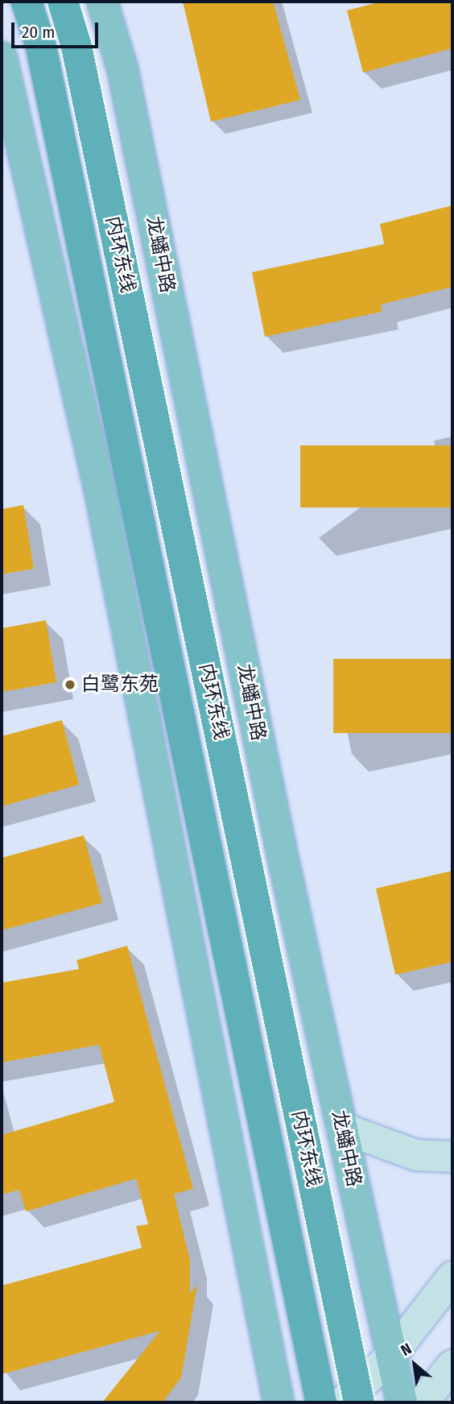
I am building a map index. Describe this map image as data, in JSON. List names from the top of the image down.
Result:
{
  "streets": {
    "highway": ["内环东线"],
    "main road": ["龙蟠中路"]
  },
  "places": ["白鹭东苑"],
  "scale_bar": "20 m",
  "north": "top left"
}
